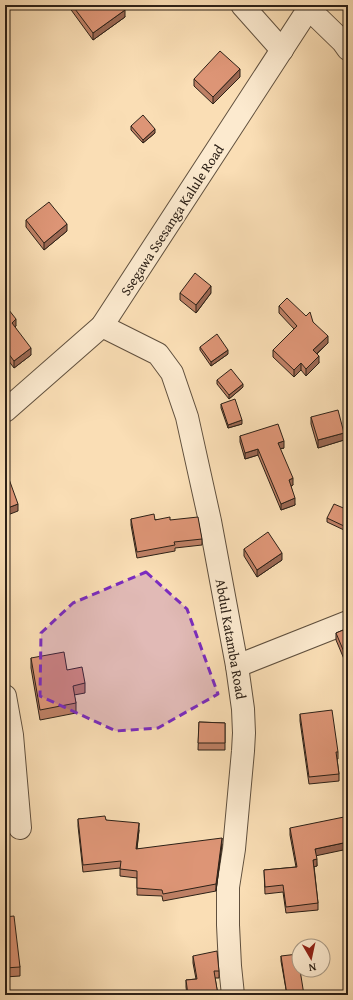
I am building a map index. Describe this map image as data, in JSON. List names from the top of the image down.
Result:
{
  "streets": {
    "street": ["Ssegawa Ssesanga Kalule Road", "Abdul Katamba Road"]
  },
  "crossings": [
    ["Ssegawa Ssesanga Kalule Road", "Abdul Katamba Road"]
  ],
  "north": "bottom"
}
